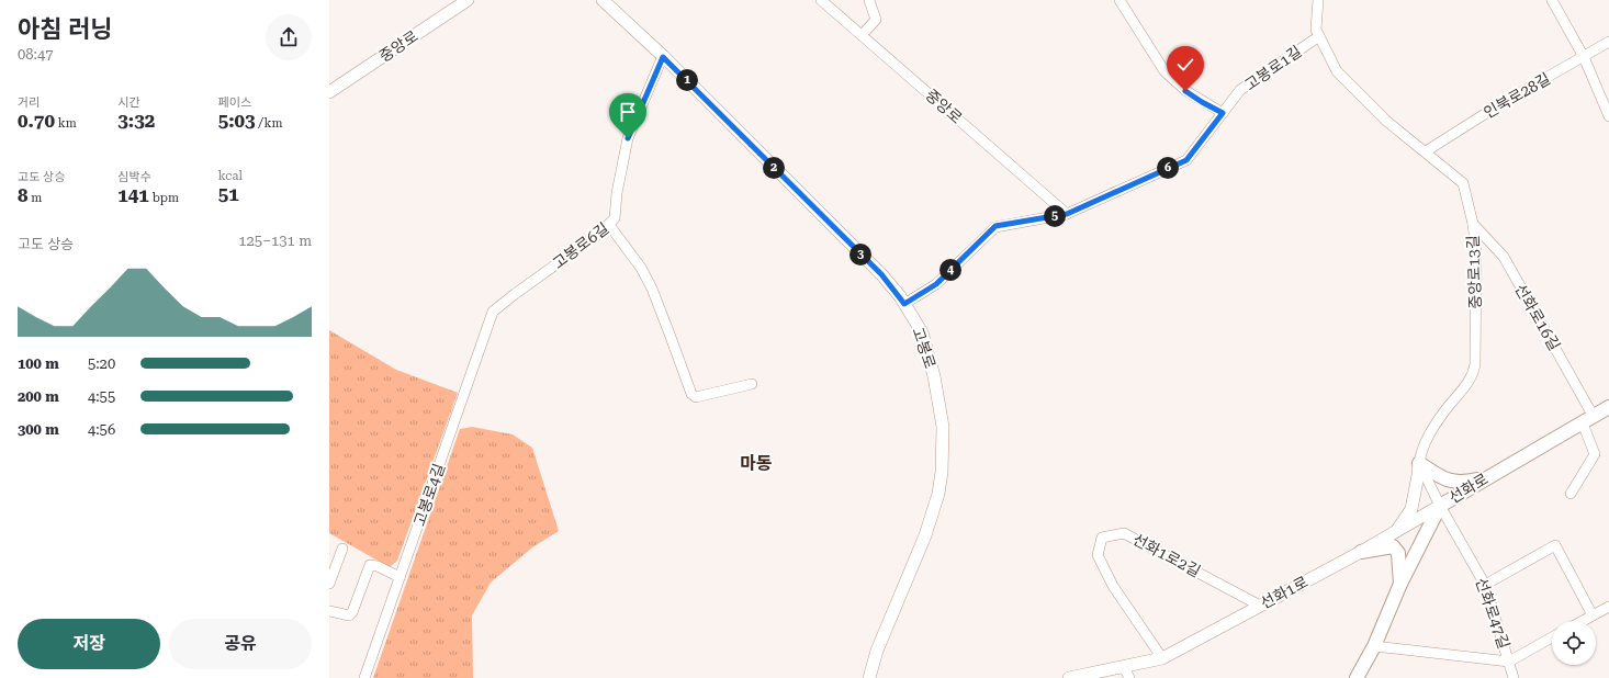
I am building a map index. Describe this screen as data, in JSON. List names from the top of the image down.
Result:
{
  "streets": {
    "main road": ["선화로"],
    "street": [
      "중앙로",
      "고봉로1길",
      "인북로28길",
      "고봉로6길",
      "중앙로13길",
      "선화로16길",
      "고봉로",
      "고봉로4길",
      "선화1로2길",
      "선화1로",
      "선화로47길"
    ]
  },
  "crossings": [
    ["중앙로", "고봉로1길"],
    ["고봉로1길", "중앙로13길"],
    ["고봉로1길", "고봉로"],
    ["인북로28길", "중앙로13길"],
    ["고봉로6길", "고봉로"],
    ["고봉로6길", "고봉로4길"],
    ["중앙로13길", "선화로16길"],
    ["선화로16길", "선화로"],
    ["선화로", "선화1로"],
    ["선화로", "선화로47길"],
    ["선화1로2길", "선화1로"],
    ["선화1로", "선화로47길"]
  ],
  "districts": ["마동"],
  "page": {
    "heading": ["아침 러닝", "08:47"],
    "pins": [
      "1",
      "2",
      "6",
      "5",
      "3",
      "4"
    ],
    "stats": [
      ["거리", "0.70 km"],
      ["시간", "3:32"],
      ["페이스", "5:03 /km"],
      ["고도 상승", "8 m"],
      ["심박수", "141 bpm"],
      ["kcal", "51"]
    ],
    "chart": ["고도 상승", "125–131 m"],
    "list": [
      {
        "name": "100 m",
        "note": "5:20"
      },
      {
        "name": "200 m",
        "note": "4:55"
      },
      {
        "name": "300 m",
        "note": "4:56"
      }
    ],
    "buttons": ["저장", "공유"]
  }
}
